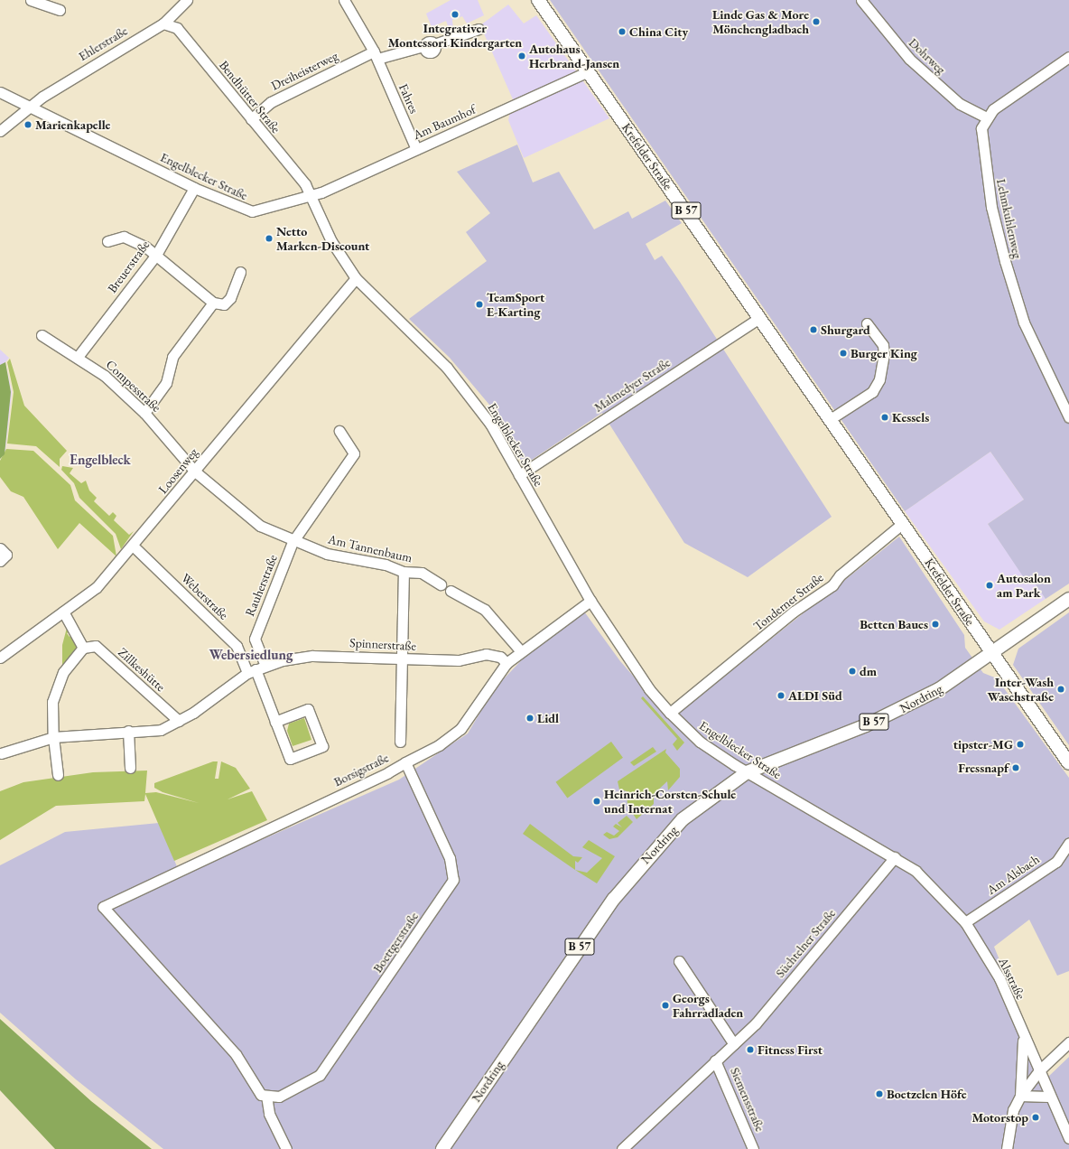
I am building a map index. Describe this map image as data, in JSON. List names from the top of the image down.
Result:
{
  "streets": {
    "main road": ["Krefelder Straße", "B 57", "Nordring"],
    "street": [
      "Ehlerstraße",
      "Dohrweg",
      "Dreiheisterweg",
      "Bendhütter Straße",
      "Fahres",
      "Am Baumhof",
      "Engelblecker Straße",
      "Lehmkuhlenweg",
      "Breuerstraße",
      "Malmedyer Straße",
      "Compesstraße",
      "Loosenweg",
      "Am Tannenbaum",
      "Rauherstraße",
      "Weberstraße",
      "Tonderner Straße",
      "Spinnerstraße",
      "Zillkeshütte",
      "Borsigstraße",
      "Am Alsbach",
      "Boettgerstraße",
      "Süchtelner Straße",
      "Alsstraße",
      "Siemensstraße"
    ]
  },
  "crossings": [
    ["Ehlerstraße", "Bendhütter Straße"],
    ["Ehlerstraße", "Engelblecker Straße"],
    ["Dohrweg", "Lehmkuhlenweg"],
    ["Dreiheisterweg", "Bendhütter Straße"],
    ["Dreiheisterweg", "Fahres"],
    ["Bendhütter Straße", "Am Baumhof"],
    ["Bendhütter Straße", "Engelblecker Straße"],
    ["Fahres", "Am Baumhof"],
    ["Am Baumhof", "Krefelder Straße"],
    ["Am Baumhof", "Engelblecker Straße"],
    ["Krefelder Straße", "Malmedyer Straße"],
    ["Krefelder Straße", "Tonderner Straße"],
    ["Krefelder Straße", "Nordring"],
    ["Engelblecker Straße", "Breuerstraße"],
    ["Engelblecker Straße", "Malmedyer Straße"],
    ["Engelblecker Straße", "Loosenweg"],
    ["Engelblecker Straße", "Tonderner Straße"],
    ["Engelblecker Straße", "Nordring"],
    ["Engelblecker Straße", "Borsigstraße"],
    ["Engelblecker Straße", "Süchtelner Straße"],
    ["Engelblecker Straße", "Alsstraße"],
    ["Breuerstraße", "Compesstraße"],
    ["Compesstraße", "Loosenweg"],
    ["Compesstraße", "Am Tannenbaum"],
    ["Loosenweg", "Am Tannenbaum"],
    ["Loosenweg", "Weberstraße"],
    ["Am Tannenbaum", "Rauherstraße"],
    ["Rauherstraße", "Weberstraße"],
    ["Rauherstraße", "Spinnerstraße"],
    ["Weberstraße", "Spinnerstraße"],
    ["Spinnerstraße", "Zillkeshütte"],
    ["Spinnerstraße", "Borsigstraße"],
    ["Borsigstraße", "Boettgerstraße"],
    ["Am Alsbach", "Alsstraße"],
    ["Süchtelner Straße", "Alsstraße"],
    ["Süchtelner Straße", "Siemensstraße"]
  ],
  "districts": ["Engelbleck", "Webersiedlung"],
  "places": [
    "Integrativer Montessori Kindergarten",
    "Linde Gas & More Mönchengladbach",
    "China City",
    "Autohaus Herbrand-Jansen",
    "Marienkapelle",
    "Netto Marken-Discount",
    "TeamSport E-Karting",
    "Shurgard",
    "Burger King",
    "Kessels",
    "Autosalon am Park",
    "Betten Baues",
    "dm",
    "Inter-Wash Waschstraße",
    "ALDI Süd",
    "Lidl",
    "tipster-MG",
    "Fressnapf",
    "Heinrich-Corsten-Schule und Internat",
    "Georgs Fahrradladen",
    "Fitness First",
    "Boetzelen Höfe",
    "Motorstop"
  ]
}
